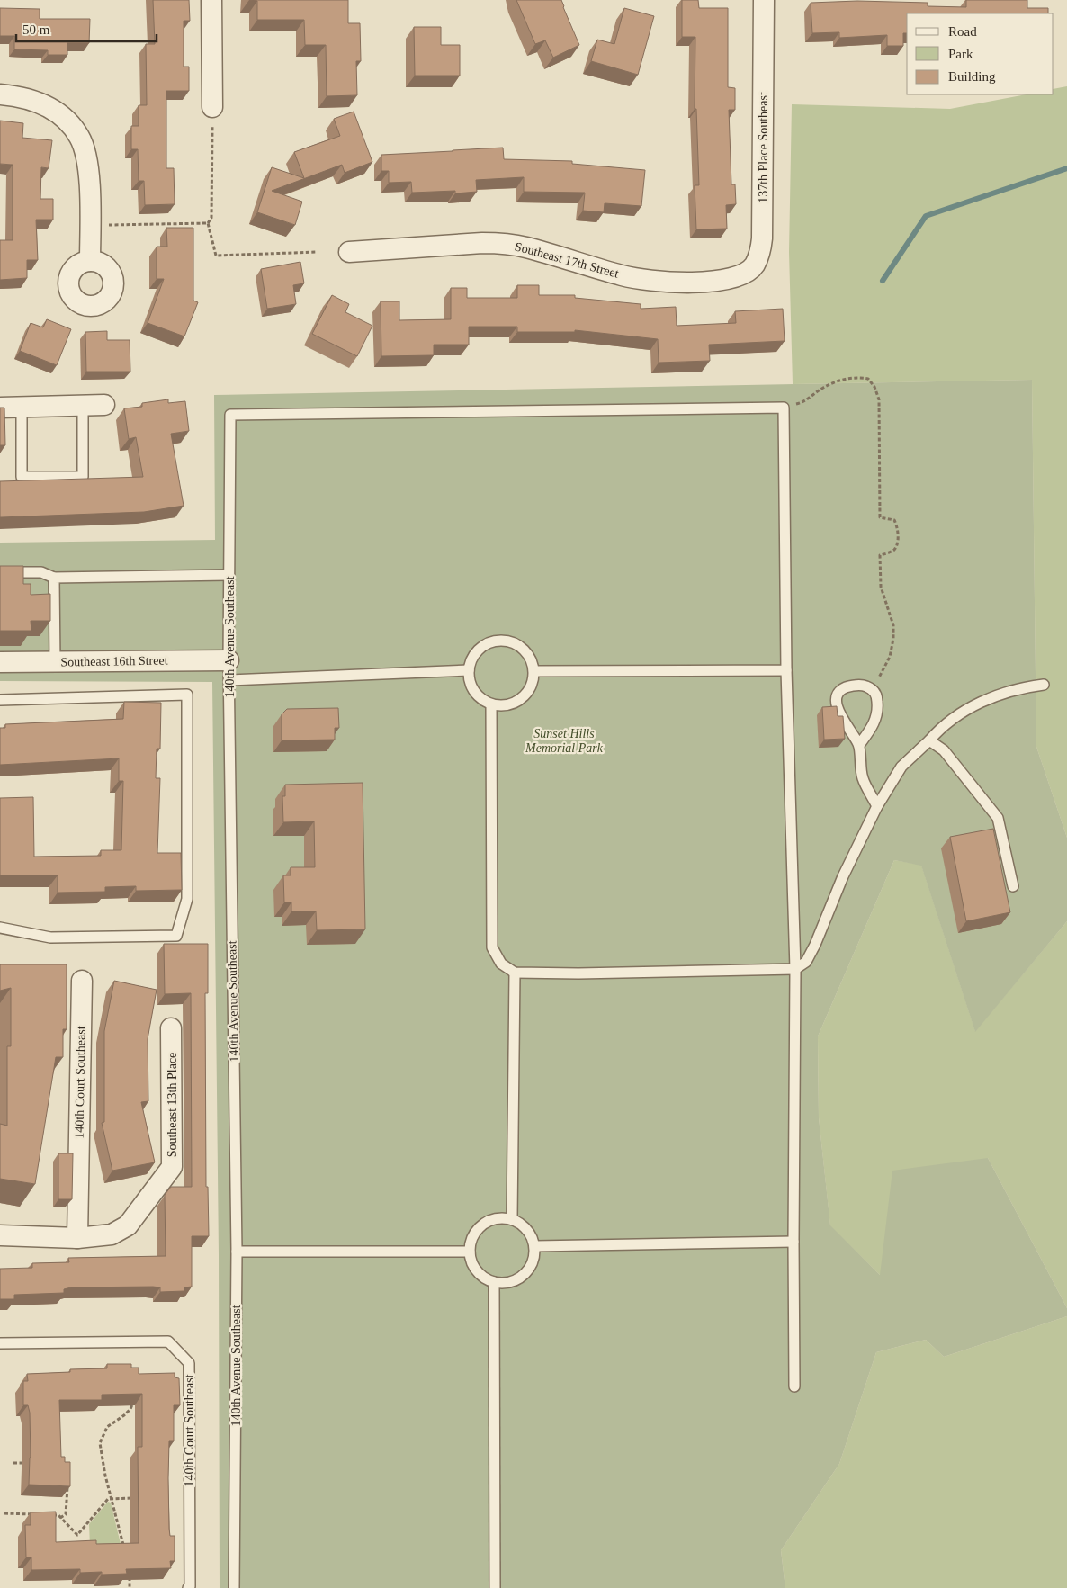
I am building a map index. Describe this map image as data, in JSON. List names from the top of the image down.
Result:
{
  "streets": {
    "street": [
      "137th Place Southeast",
      "Southeast 17th Street",
      "Southeast 16th Street",
      "140th Court Southeast",
      "Southeast 13th Place"
    ],
    "lane": ["140th Avenue Southeast"]
  },
  "crossings": [
    ["137th Place Southeast", "Southeast 17th Street"],
    ["140th Avenue Southeast", "Southeast 16th Street"],
    ["140th Court Southeast", "Southeast 13th Place"]
  ],
  "parks": ["Sunset Hills Memorial Park"],
  "legend": ["Road", "Park", "Building"],
  "scale_bar": "50 m"
}
